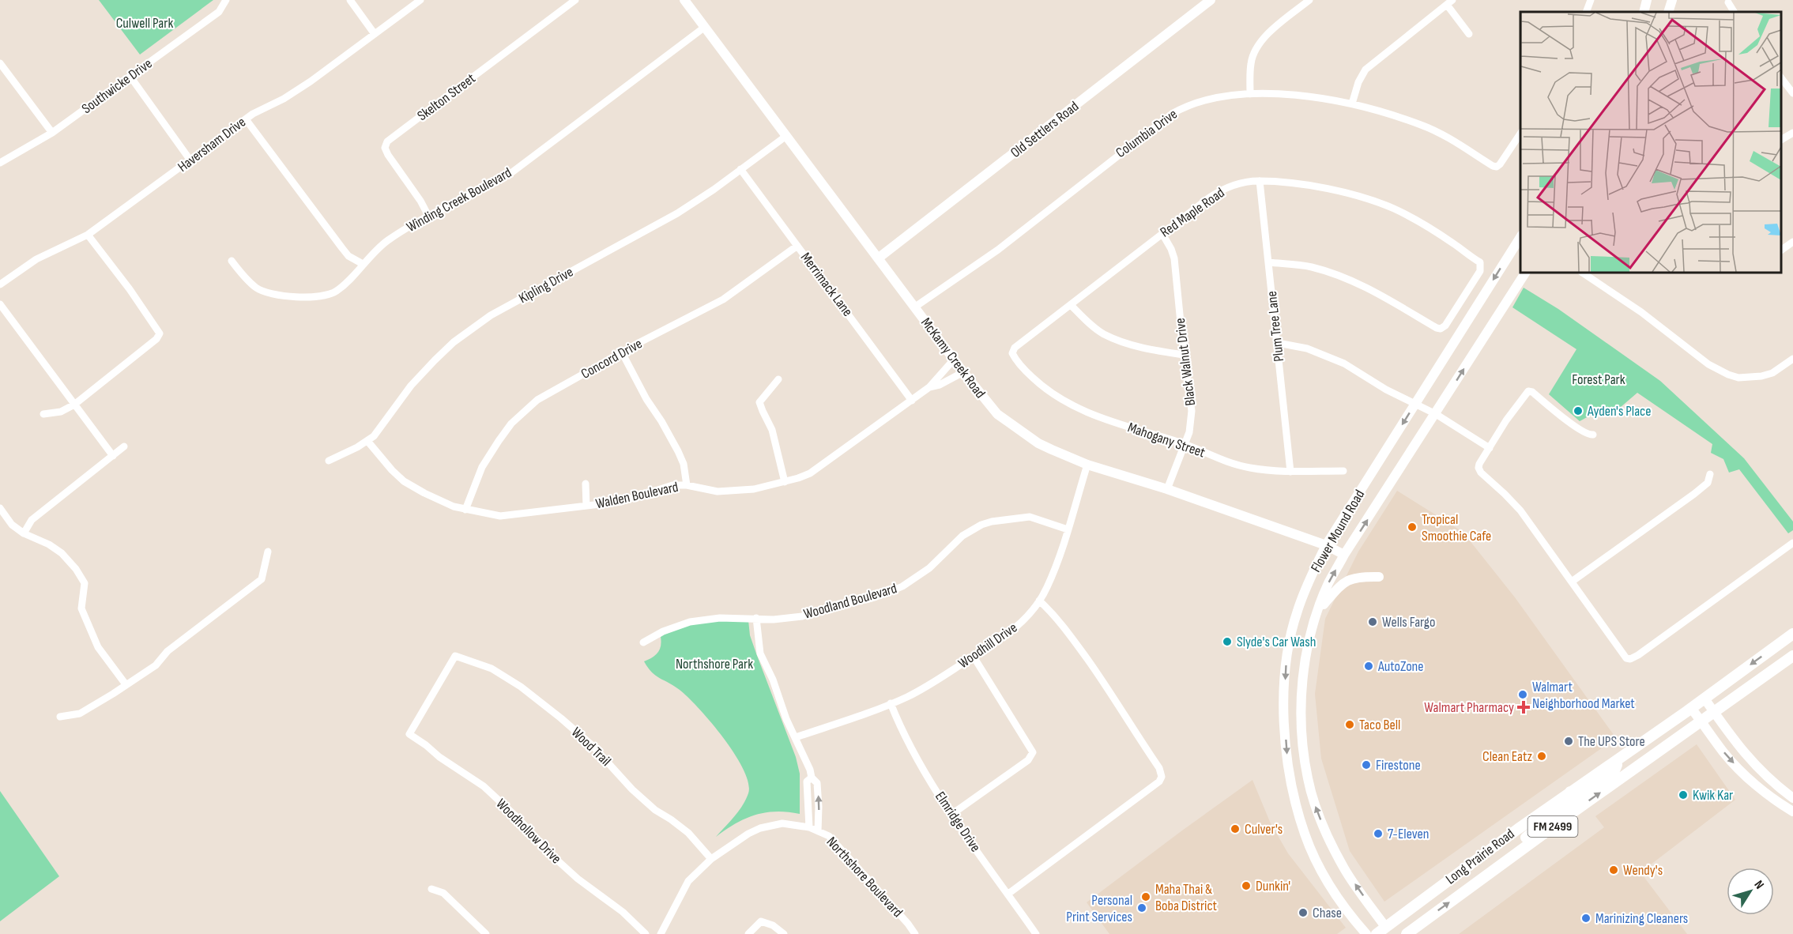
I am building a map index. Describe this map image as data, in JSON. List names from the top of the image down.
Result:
{
  "streets": {
    "main road": [
      "Old Settlers Road",
      "McKamy Creek Road",
      "Flower Mound Road",
      "FM 2499",
      "Long Prairie Road"
    ],
    "street": [
      "Southwicke Drive",
      "Skelton Street",
      "Columbia Drive",
      "Haversham Drive",
      "Winding Creek Boulevard",
      "Red Maple Road",
      "Merrimack Lane",
      "Kipling Drive",
      "Plum Tree Lane",
      "Concord Drive",
      "Black Walnut Drive",
      "Mahogany Street",
      "Walden Boulevard",
      "Woodland Boulevard",
      "Woodhill Drive",
      "Wood Trail",
      "Elmridge Drive",
      "Woodhollow Drive",
      "Northshore Boulevard"
    ]
  },
  "crossings": [
    ["Skelton Street", "Winding Creek Boulevard"],
    ["Old Settlers Road", "McKamy Creek Road"],
    ["Columbia Drive", "McKamy Creek Road"],
    ["Winding Creek Boulevard", "McKamy Creek Road"],
    ["Red Maple Road", "Plum Tree Lane"],
    ["Red Maple Road", "Black Walnut Drive"],
    ["Red Maple Road", "Mahogany Street"],
    ["Merrimack Lane", "Kipling Drive"],
    ["Merrimack Lane", "Concord Drive"],
    ["Merrimack Lane", "Walden Boulevard"],
    ["Kipling Drive", "McKamy Creek Road"],
    ["Kipling Drive", "Walden Boulevard"],
    ["Plum Tree Lane", "Mahogany Street"],
    ["McKamy Creek Road", "Black Walnut Drive"],
    ["McKamy Creek Road", "Walden Boulevard"],
    ["McKamy Creek Road", "Flower Mound Road"],
    ["McKamy Creek Road", "Woodhill Drive"],
    ["Concord Drive", "Walden Boulevard"],
    ["Black Walnut Drive", "Mahogany Street"],
    ["Flower Mound Road", "Long Prairie Road"],
    ["Woodland Boulevard", "Woodhill Drive"],
    ["Woodhill Drive", "Elmridge Drive"],
    ["Wood Trail", "Woodhollow Drive"],
    ["Wood Trail", "Northshore Boulevard"]
  ],
  "parks": ["Culwell Park", "Forest Park", "Northshore Park"],
  "places": {
    "other": [
      "Ayden's Place",
      "Tropical Smoothie Cafe",
      "Wells Fargo",
      "Slyde's Car Wash",
      "AutoZone",
      "Walmart Neighborhood Market",
      "Taco Bell",
      "The UPS Store",
      "Clean Eatz",
      "Firestone",
      "Kwik Kar",
      "Culver's",
      "7-Eleven",
      "Wendy's",
      "Dunkin'",
      "Maha Thai & Boba District",
      "Personal Print Services",
      "Chase",
      "Marinizing Cleaners"
    ],
    "health": ["Walmart Pharmacy"]
  },
  "north": "top right"
}
